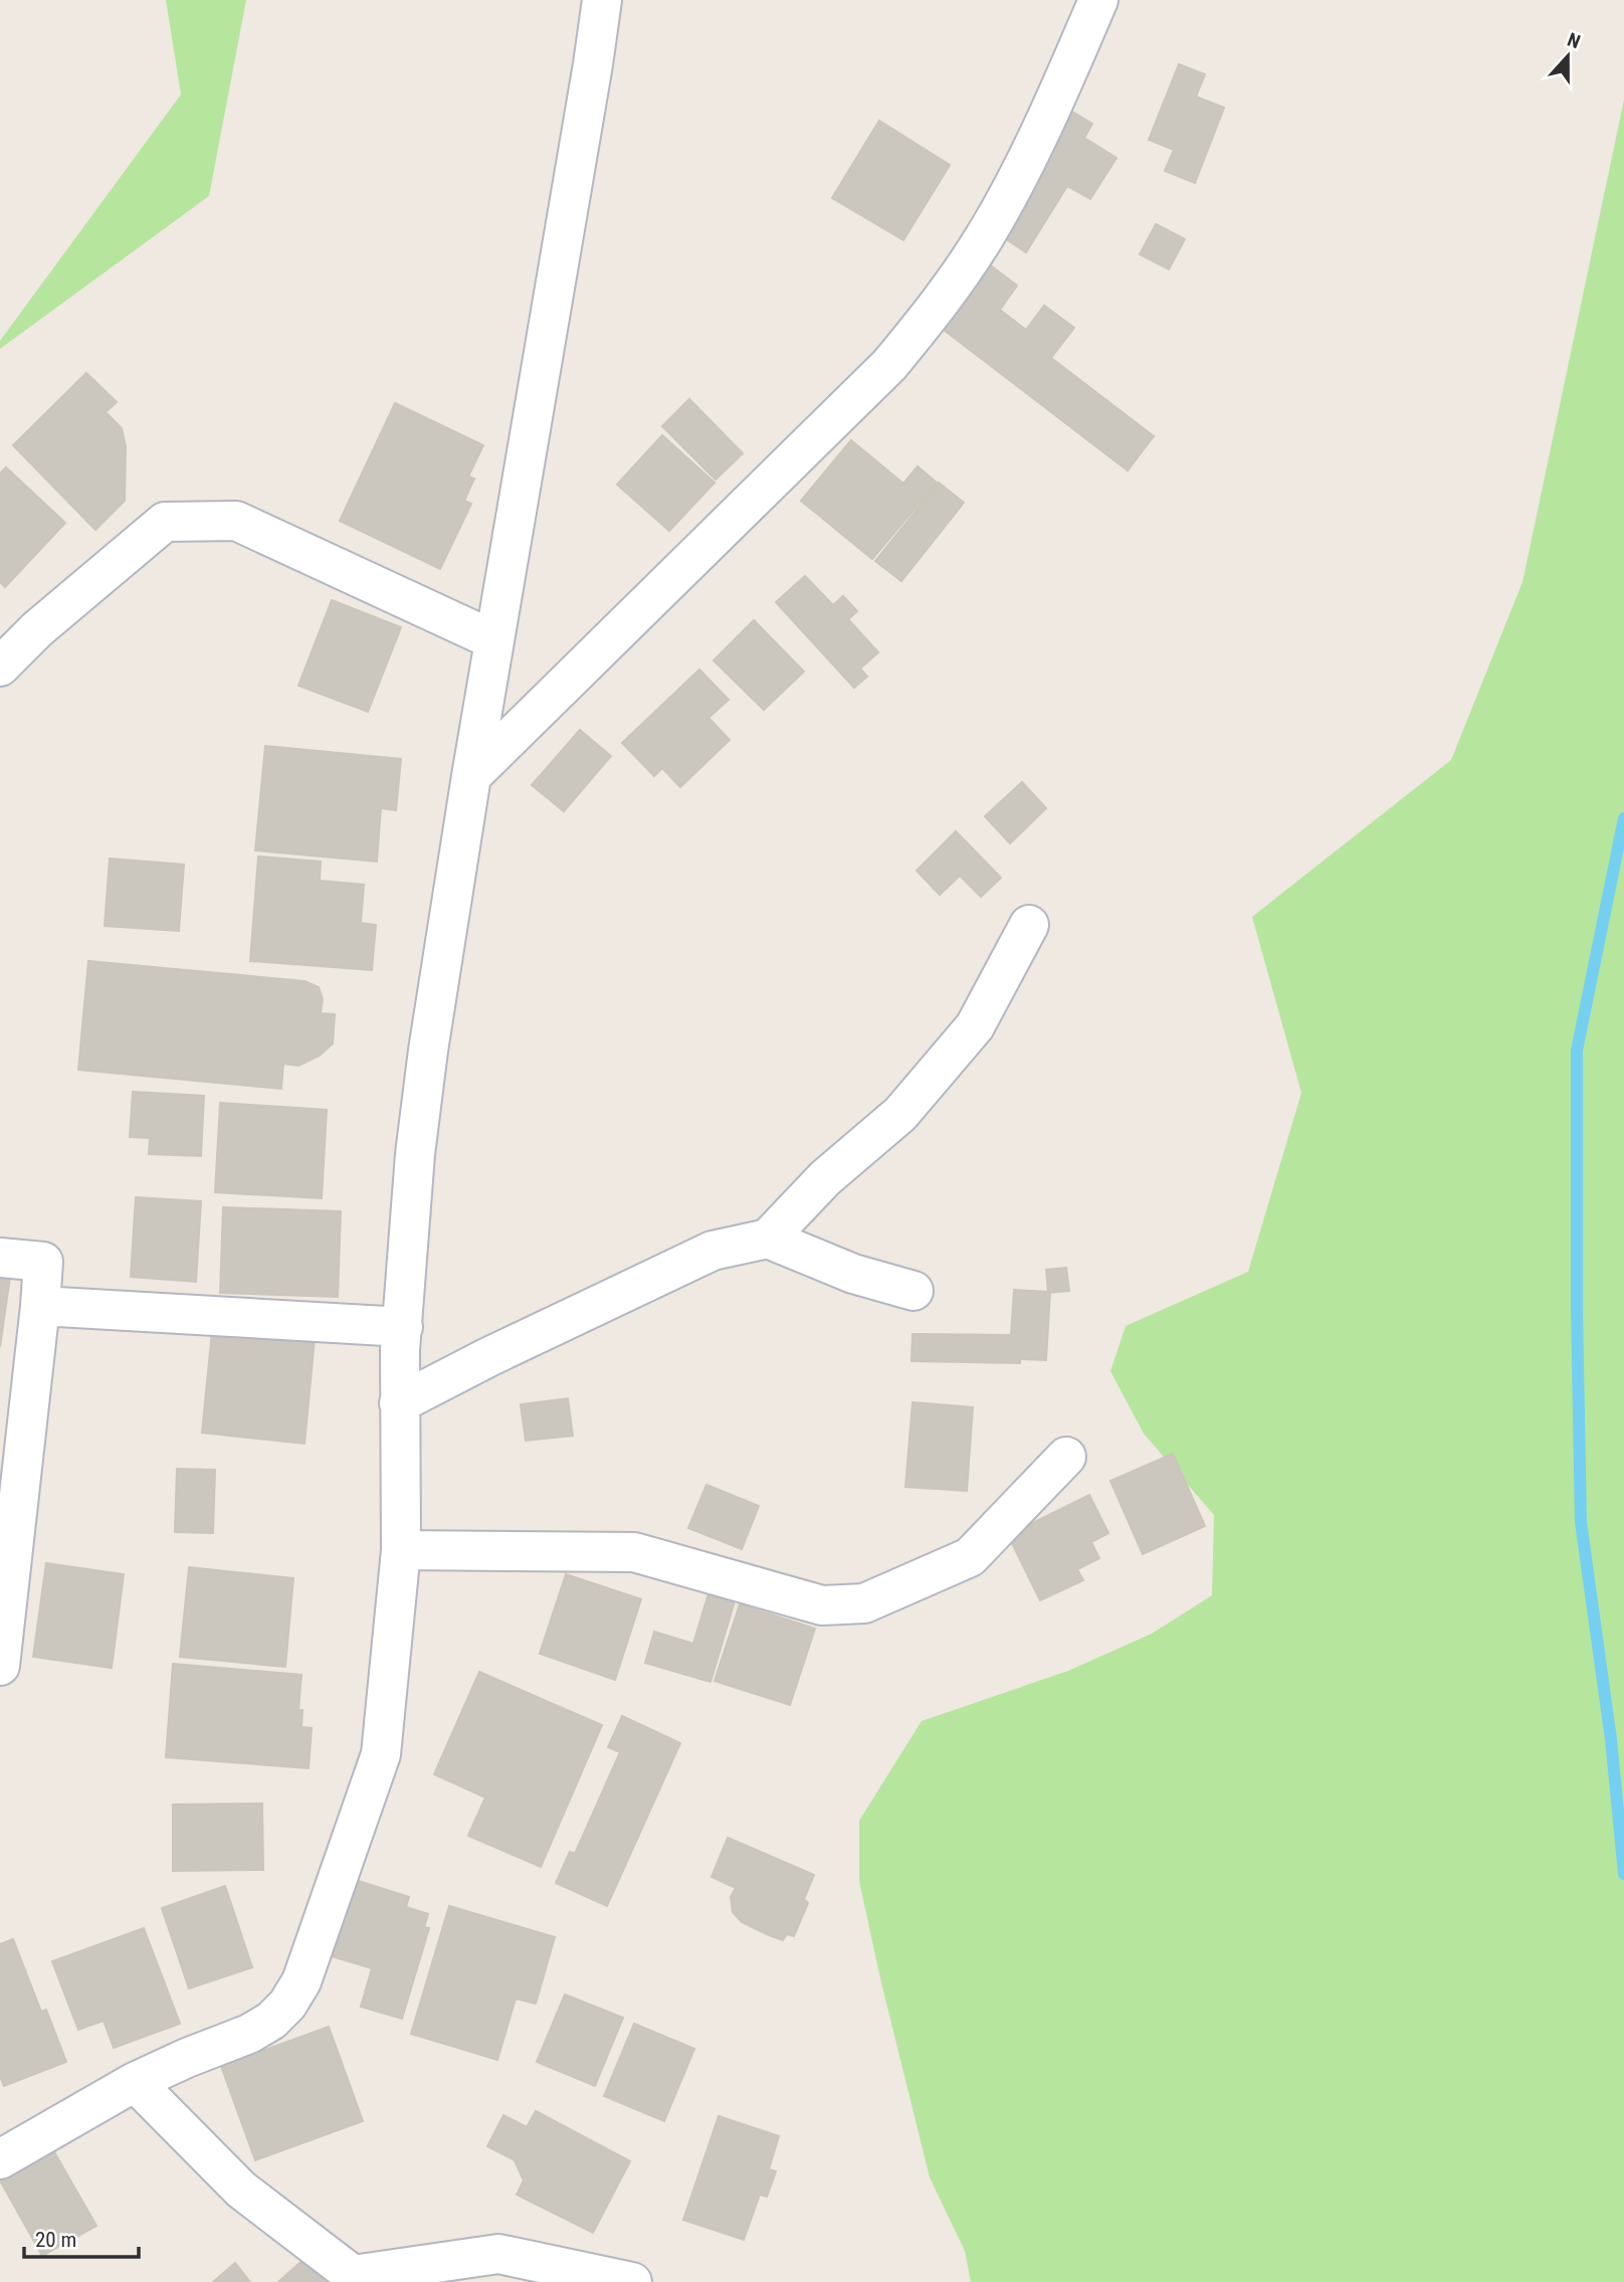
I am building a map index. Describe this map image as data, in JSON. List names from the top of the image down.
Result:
{
  "scale_bar": "20 m",
  "north": "top"
}
